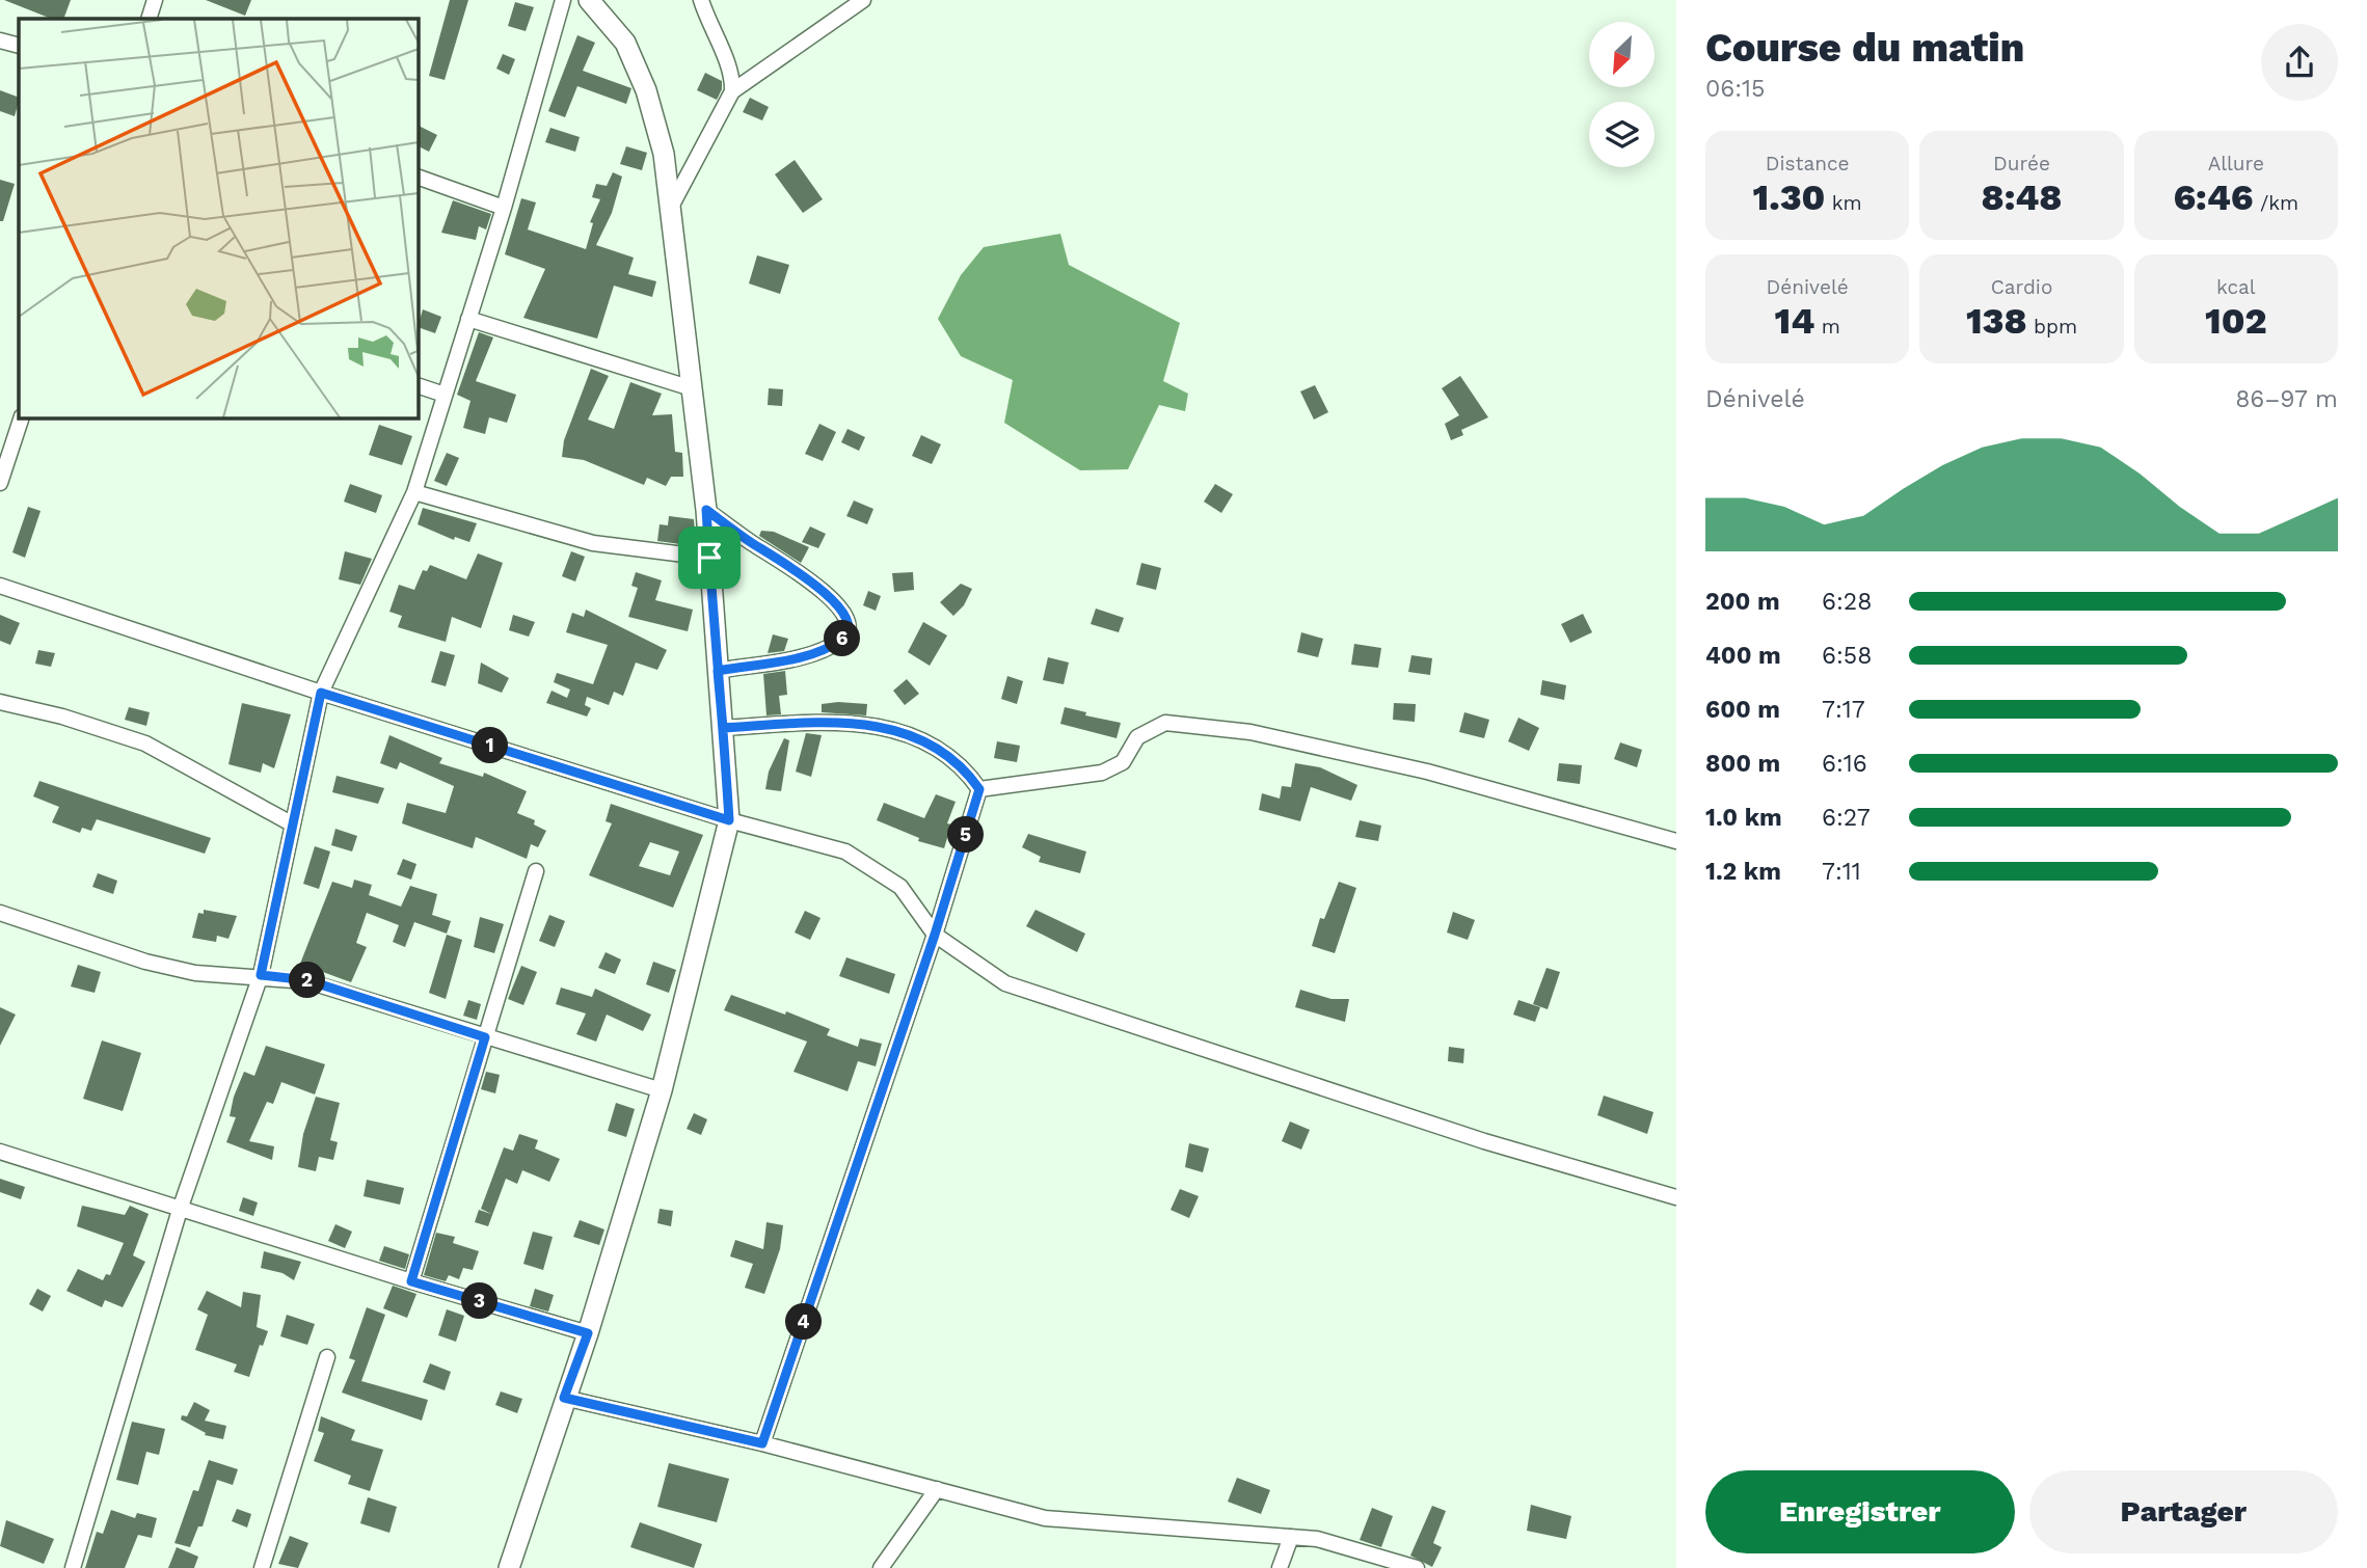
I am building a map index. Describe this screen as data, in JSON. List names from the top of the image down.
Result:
{
  "north": "bottom left",
  "page": {
    "heading": ["Course du matin", "06:15"],
    "stats": [
      ["Distance", "1.30 km"],
      ["Durée", "8:48"],
      ["Allure", "6:46 /km"],
      ["Dénivelé", "14 m"],
      ["Cardio", "138 bpm"],
      ["kcal", "102"]
    ],
    "chart": ["Dénivelé", "86–97 m"],
    "list": [
      {
        "name": "200 m",
        "note": "6:28"
      },
      {
        "name": "400 m",
        "note": "6:58"
      },
      {
        "name": "600 m",
        "note": "7:17"
      },
      {
        "name": "800 m",
        "note": "6:16"
      },
      {
        "name": "1.0 km",
        "note": "6:27"
      },
      {
        "name": "1.2 km",
        "note": "7:11"
      }
    ],
    "pins": [
      "6",
      "1",
      "5",
      "2",
      "3",
      "4"
    ],
    "buttons": ["Enregistrer", "Partager"]
  }
}
